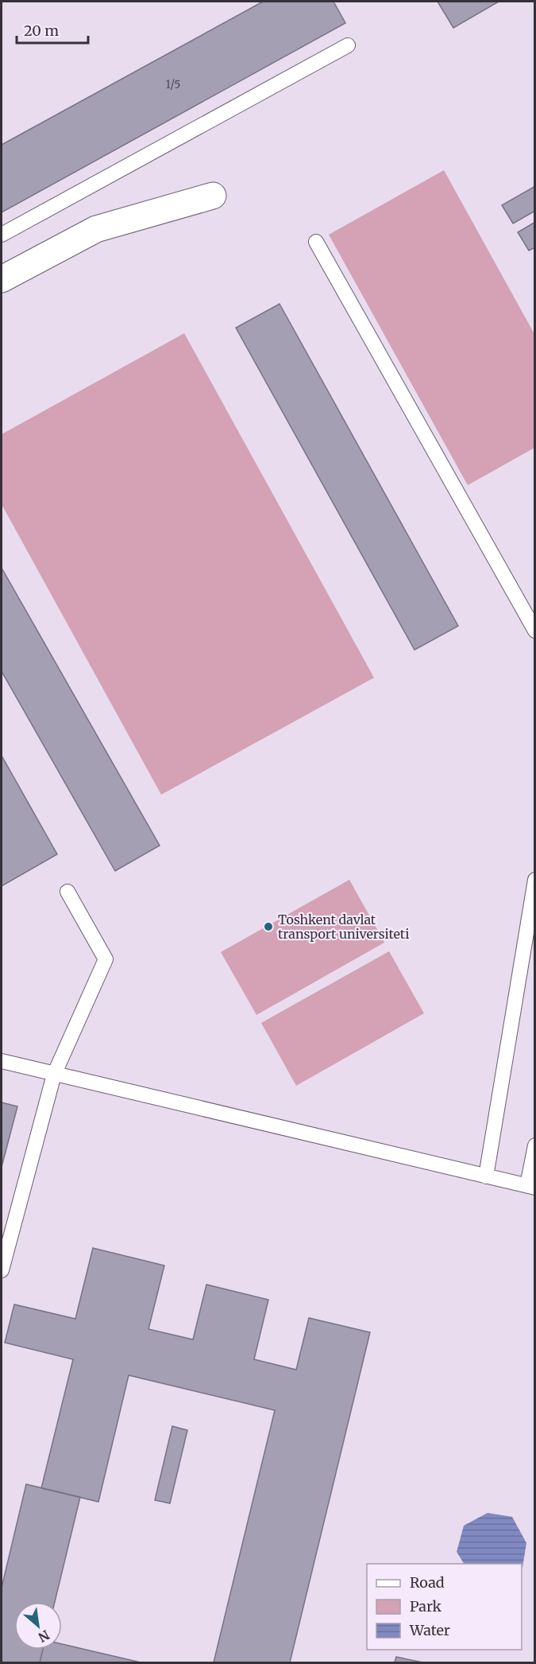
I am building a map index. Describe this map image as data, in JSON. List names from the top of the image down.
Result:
{
  "places": ["Toshkent davlat transport universiteti"],
  "house_numbers": ["1/5"],
  "legend": ["Road", "Park", "Water"],
  "scale_bar": "20 m",
  "north": "bottom right"
}
